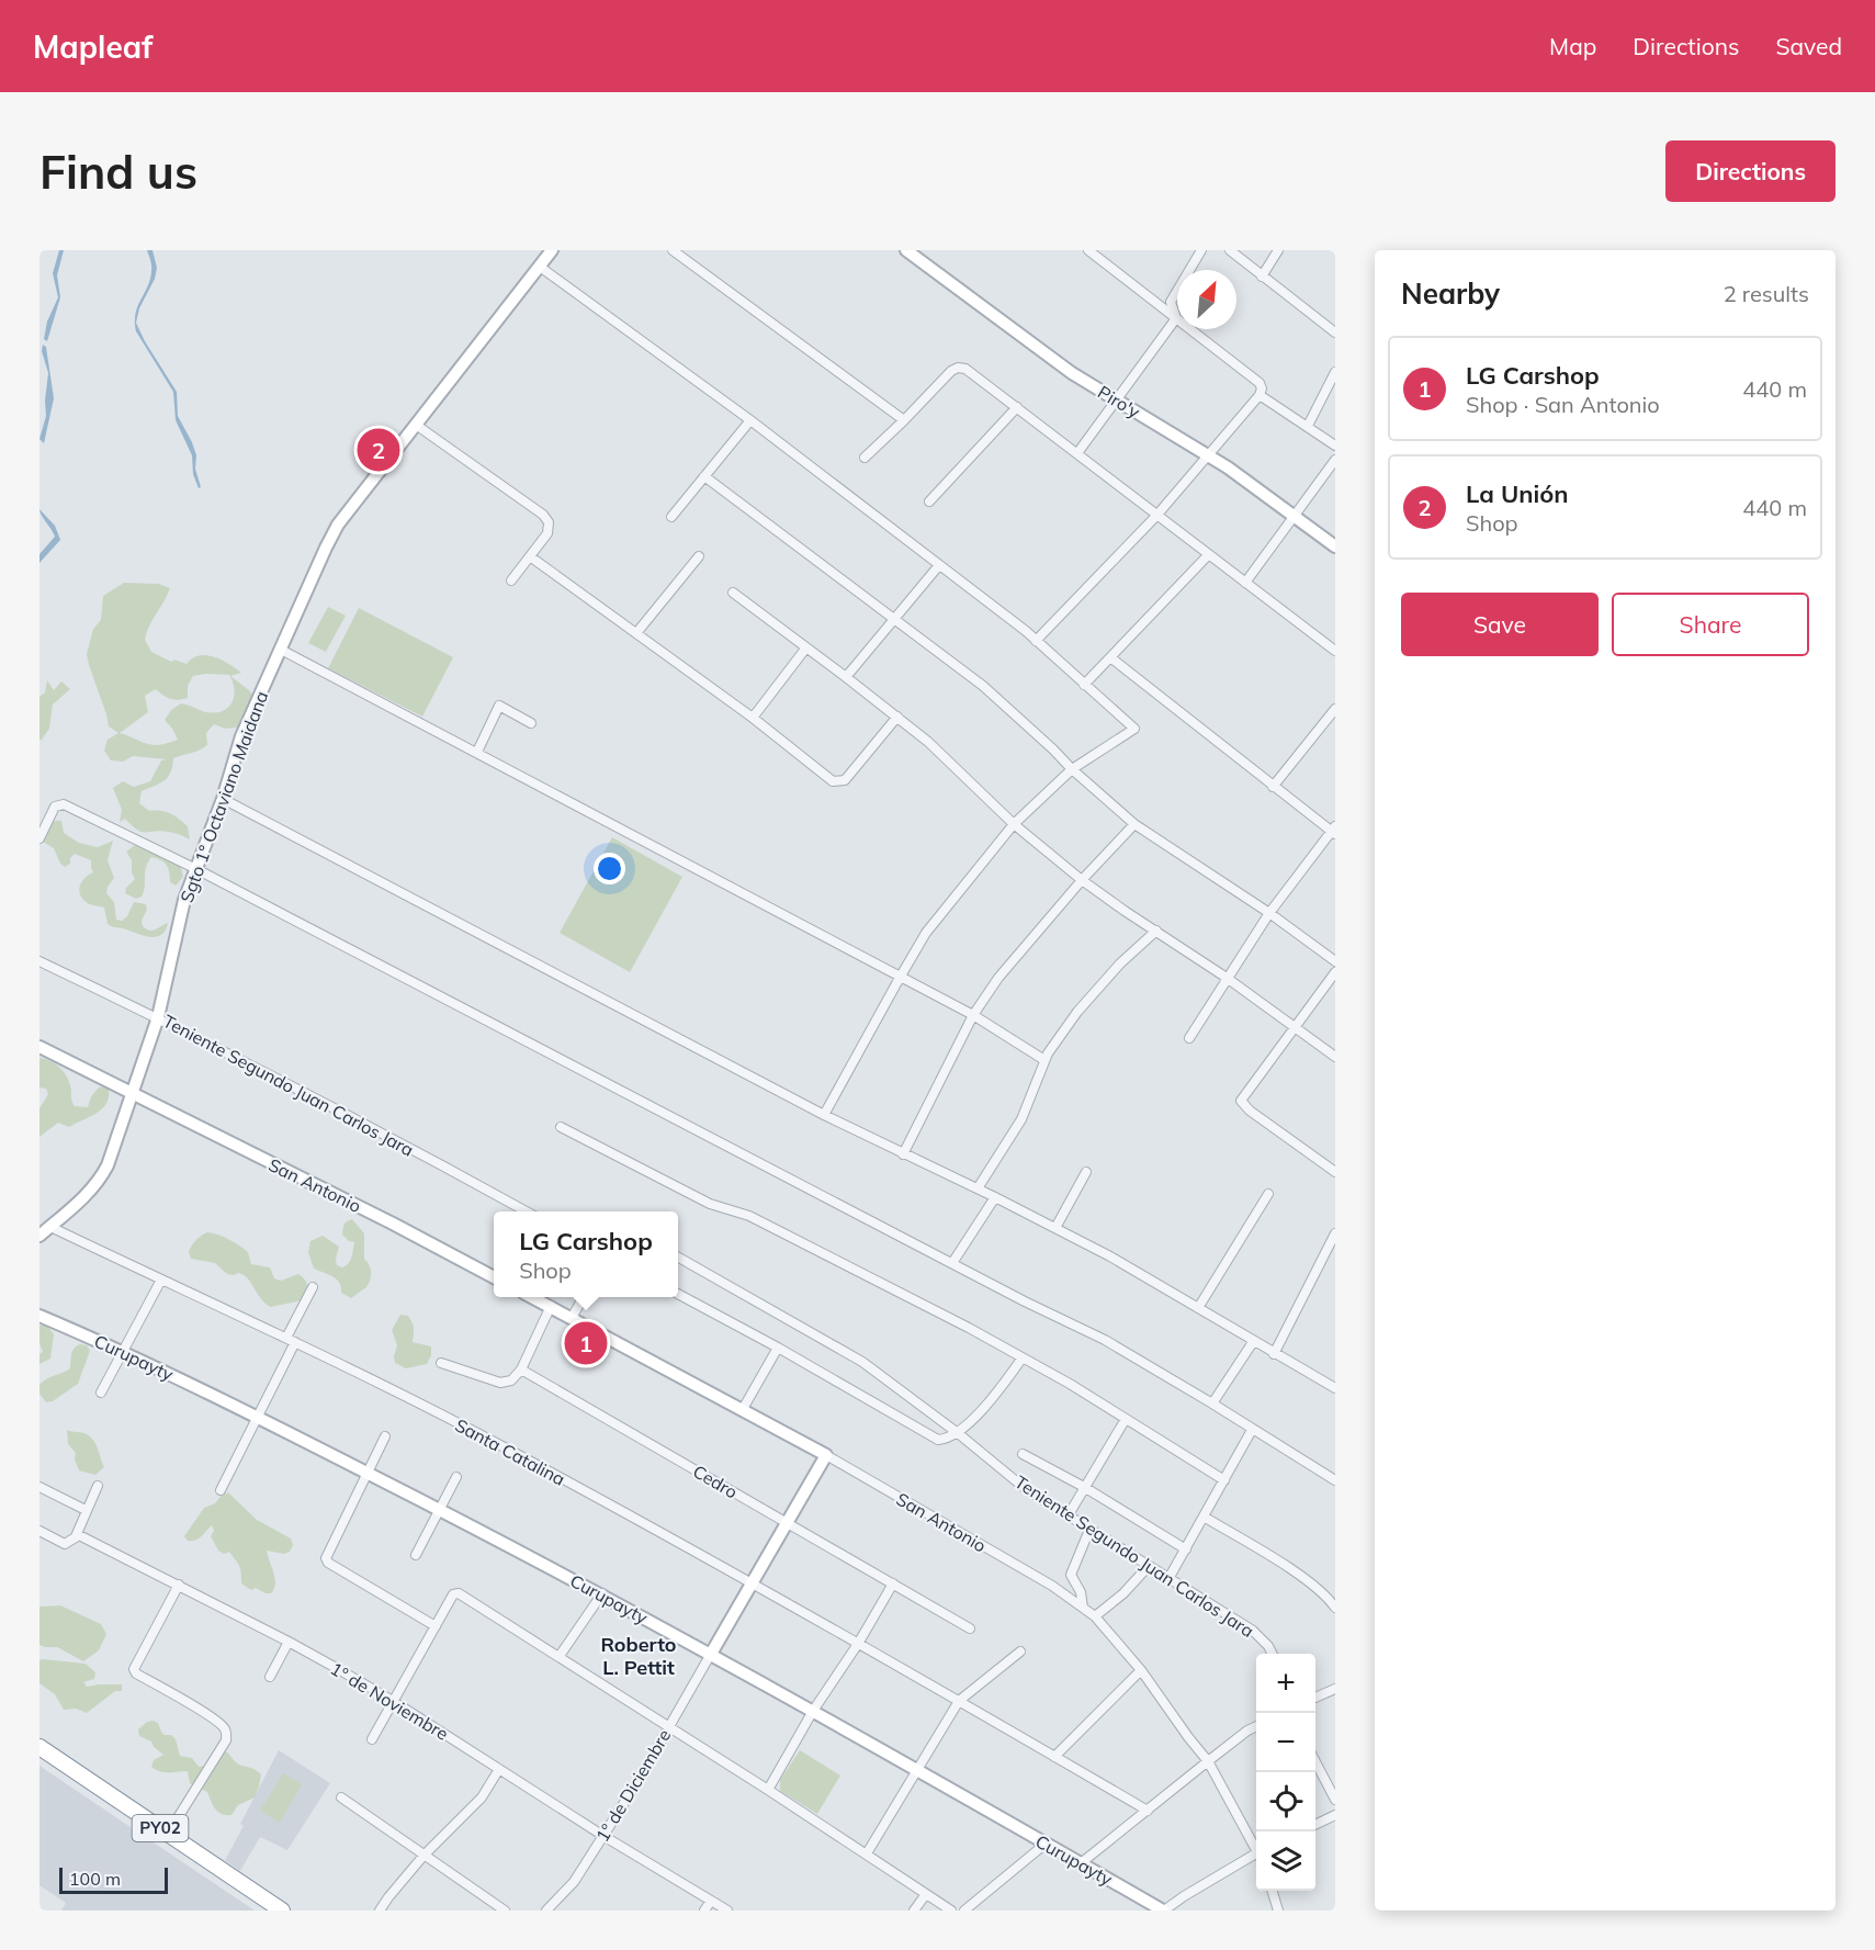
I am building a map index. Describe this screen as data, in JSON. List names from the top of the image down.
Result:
{
  "streets": {
    "highway": ["PY02"],
    "street": [
      "Piro'y",
      "Sgto 1° Octaviano Maidana",
      "Teniente Segundo Juan Carlos Jara",
      "San Antonio",
      "Curupayty",
      "Santa Catalina",
      "Cedro",
      "1º de Noviembre",
      "1º de Diciembre"
    ]
  },
  "crossings": [
    ["Sgto 1° Octaviano Maidana", "Teniente Segundo Juan Carlos Jara"],
    ["Sgto 1° Octaviano Maidana", "San Antonio"],
    ["Sgto 1° Octaviano Maidana", "Santa Catalina"],
    ["Curupayty", "1º de Diciembre"],
    ["1º de Noviembre", "1º de Diciembre"]
  ],
  "districts": ["Roberto L. Pettit"],
  "scale_bar": "100 m",
  "north": "top right",
  "page": {
    "header": "Mapleaf",
    "nav": ["Map", "Directions", "Saved"],
    "buttons": [
      "Directions",
      ["Save", "Share"]
    ],
    "title": "Find us",
    "heading": ["Nearby", "2 results"],
    "list": [
      {
        "mark": "1",
        "name": "LG Carshop",
        "note": "Shop · San Antonio",
        "value": "440 m"
      },
      {
        "mark": "2",
        "name": "La Unión",
        "note": "Shop",
        "value": "440 m"
      }
    ],
    "pins": ["2", "1"],
    "popup": ["LG Carshop", "Shop"],
    "map_buttons": ["+", "−"],
    "scale": "100 m"
  }
}
